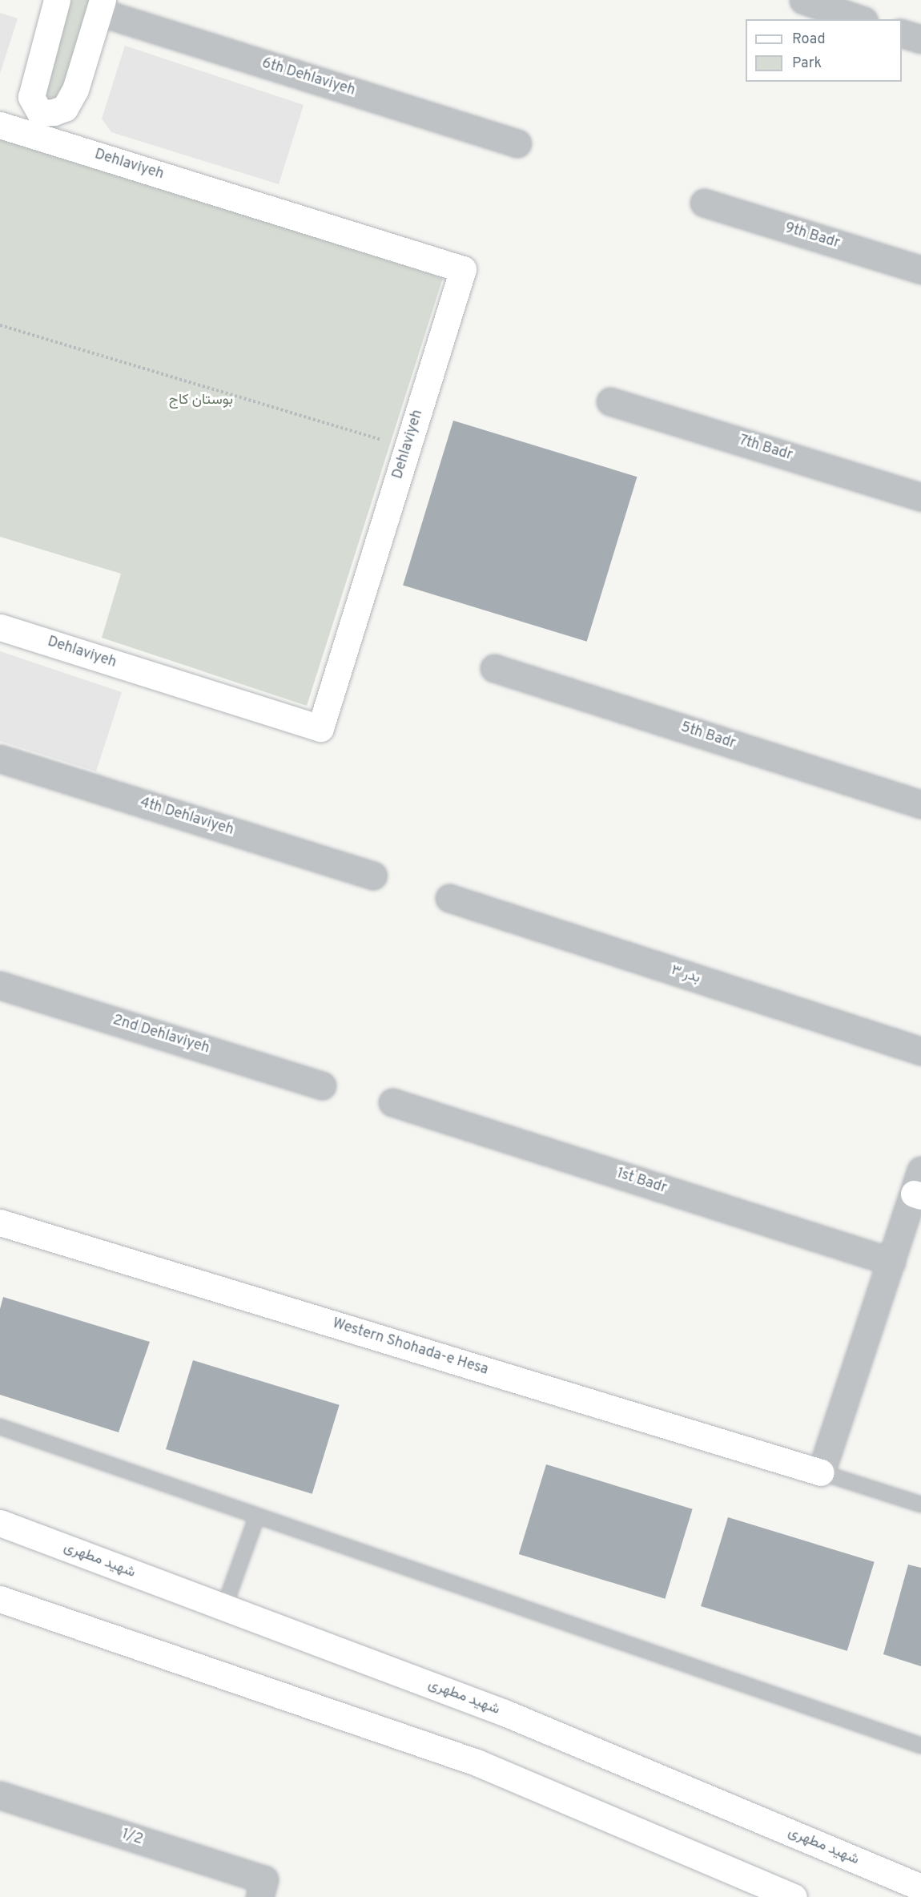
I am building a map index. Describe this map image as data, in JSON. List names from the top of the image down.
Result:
{
  "streets": {
    "street": [
      "6th Dehlaviyeh",
      "Dehlaviyeh",
      "9th Badr",
      "7th Badr",
      "5th Badr",
      "4th Dehlaviyeh",
      "بدر ۳",
      "2nd Dehlaviyeh",
      "1st Badr",
      "Western Shohada-e Hesa",
      "شهید مطهری",
      "1/2"
    ]
  },
  "crossings": [
    ["6th Dehlaviyeh", "Dehlaviyeh"]
  ],
  "parks": ["بوستان کاج"],
  "legend": ["Road", "Park"]
}
